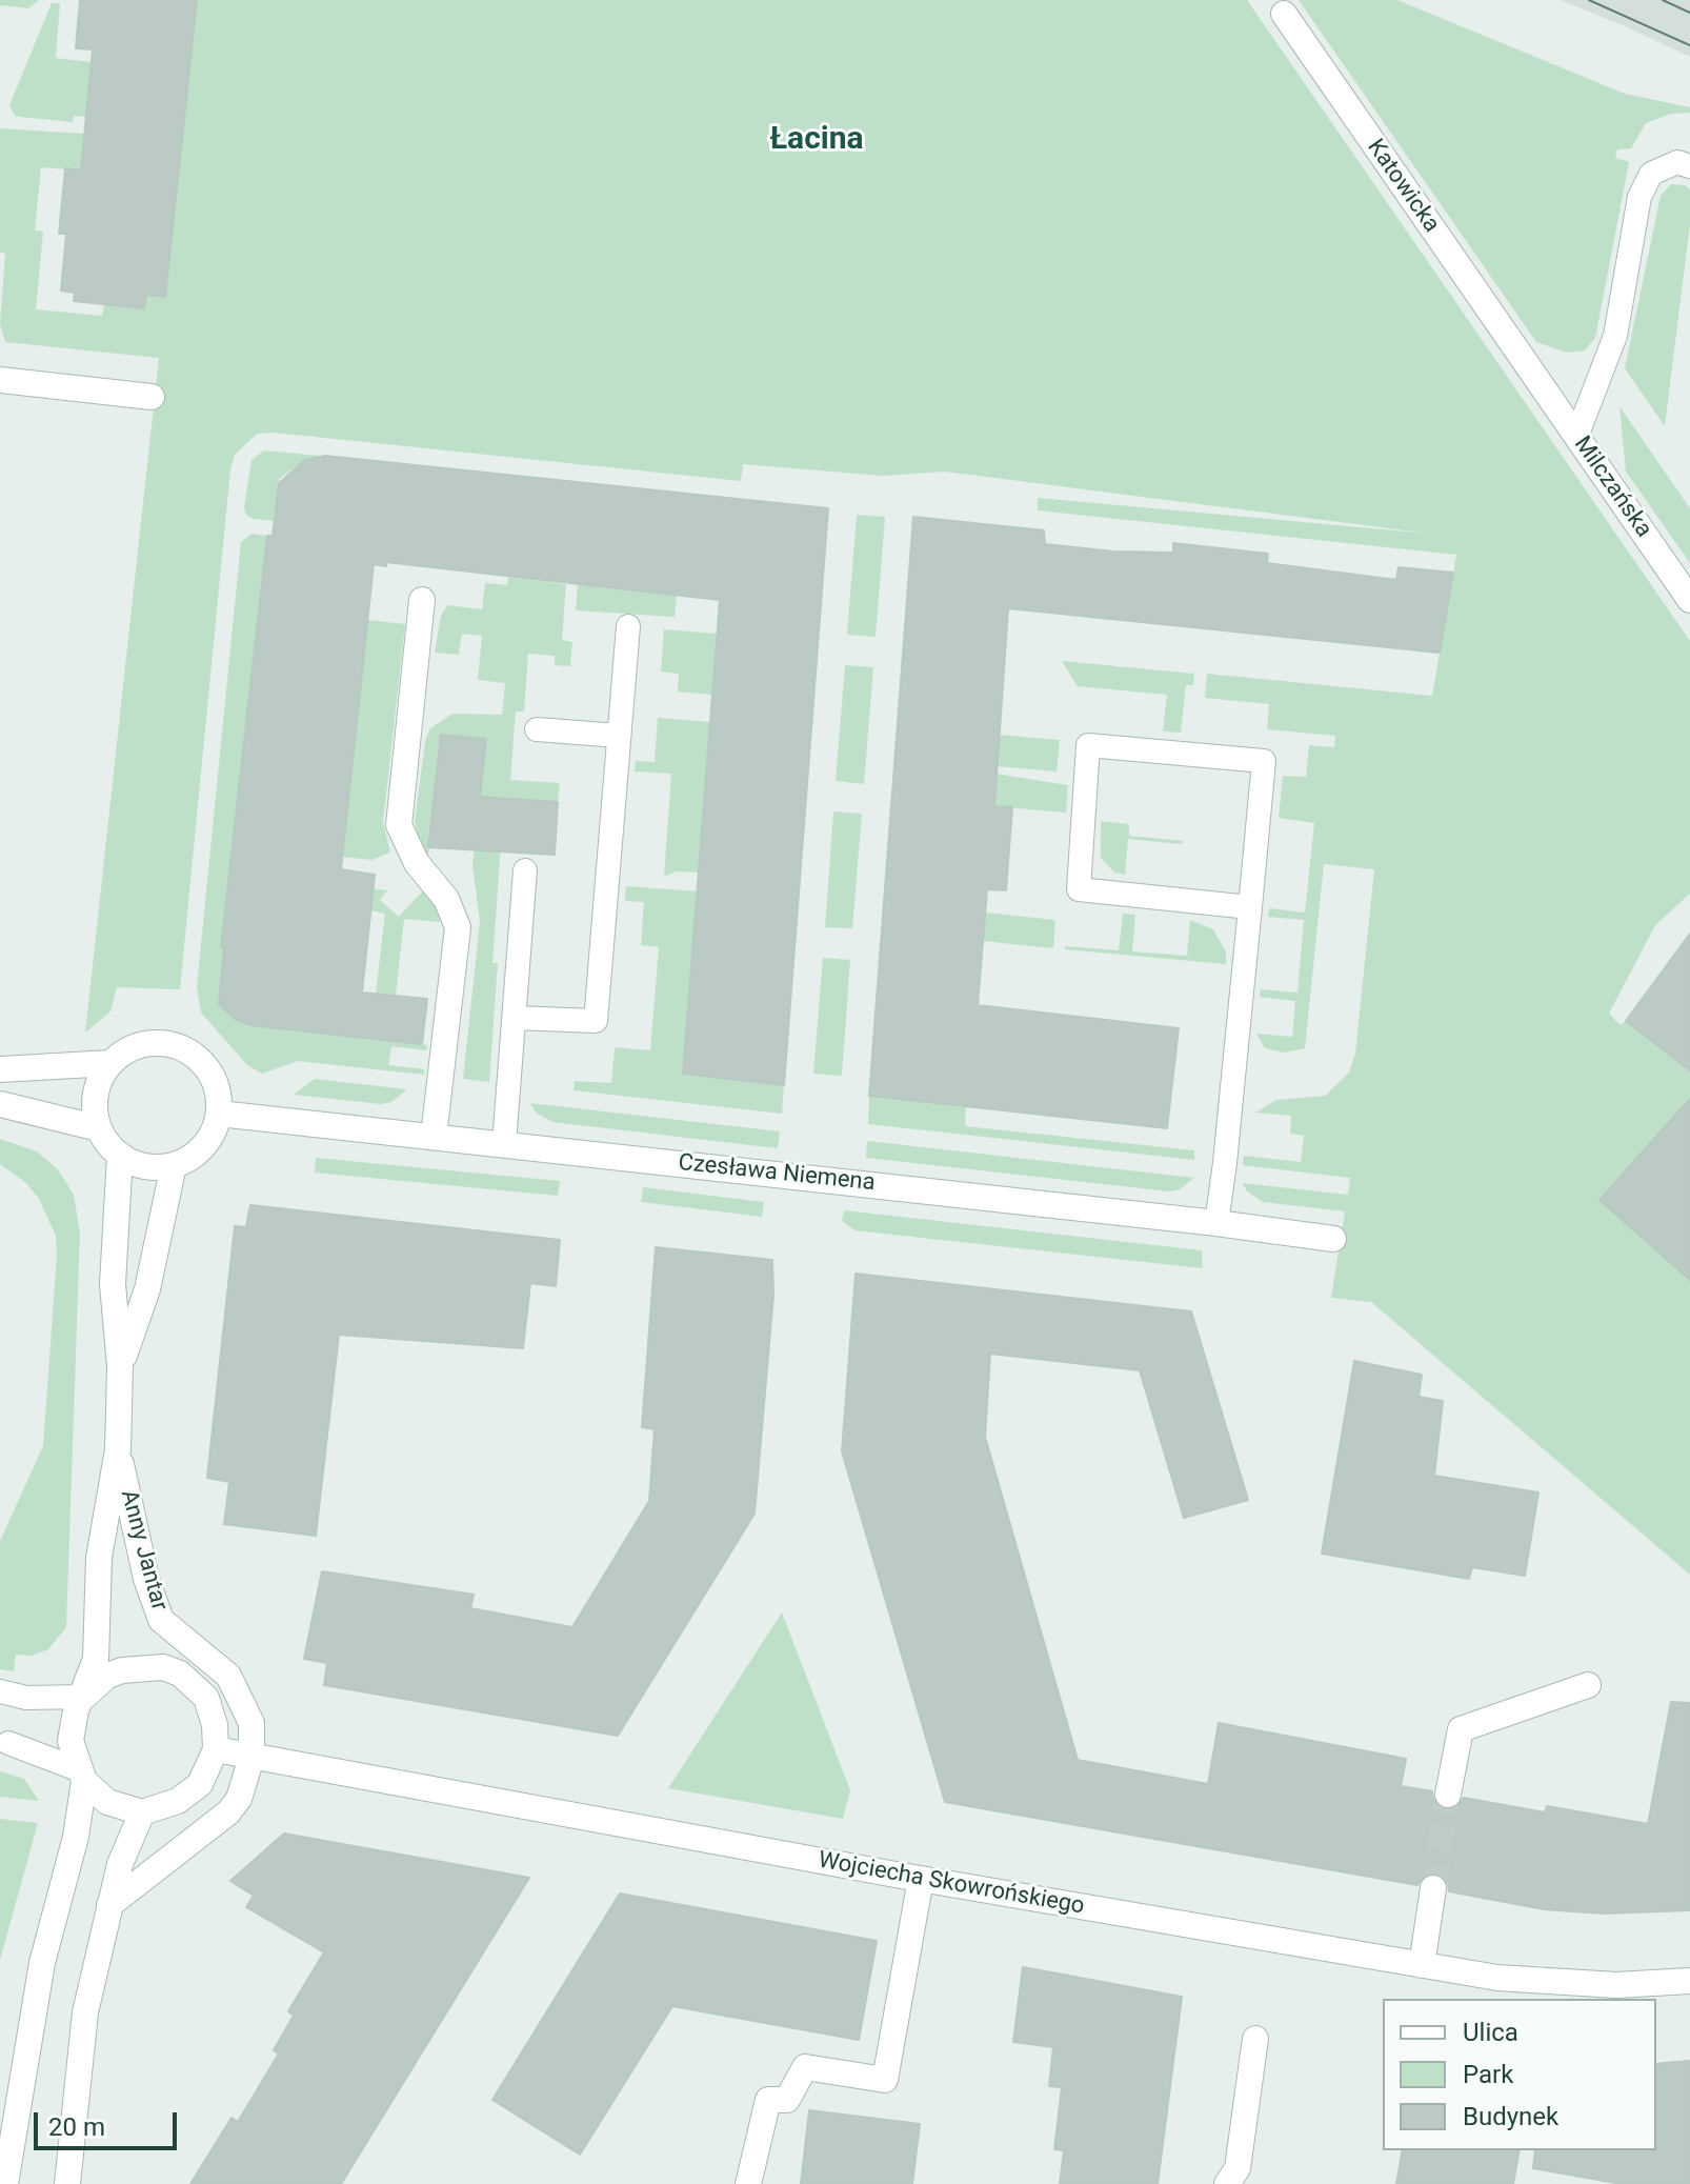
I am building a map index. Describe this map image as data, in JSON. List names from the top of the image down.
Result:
{
  "streets": {
    "street": [
      "Katowicka",
      "Milczańska",
      "Czesława Niemena",
      "Anny Jantar",
      "Wojciecha Skowrońskiego"
    ]
  },
  "crossings": [
    ["Katowicka", "Milczańska"],
    ["Czesława Niemena", "Anny Jantar"],
    ["Anny Jantar", "Wojciecha Skowrońskiego"]
  ],
  "districts": ["Łacina"],
  "legend": ["Ulica", "Park", "Budynek"],
  "scale_bar": "20 m"
}
